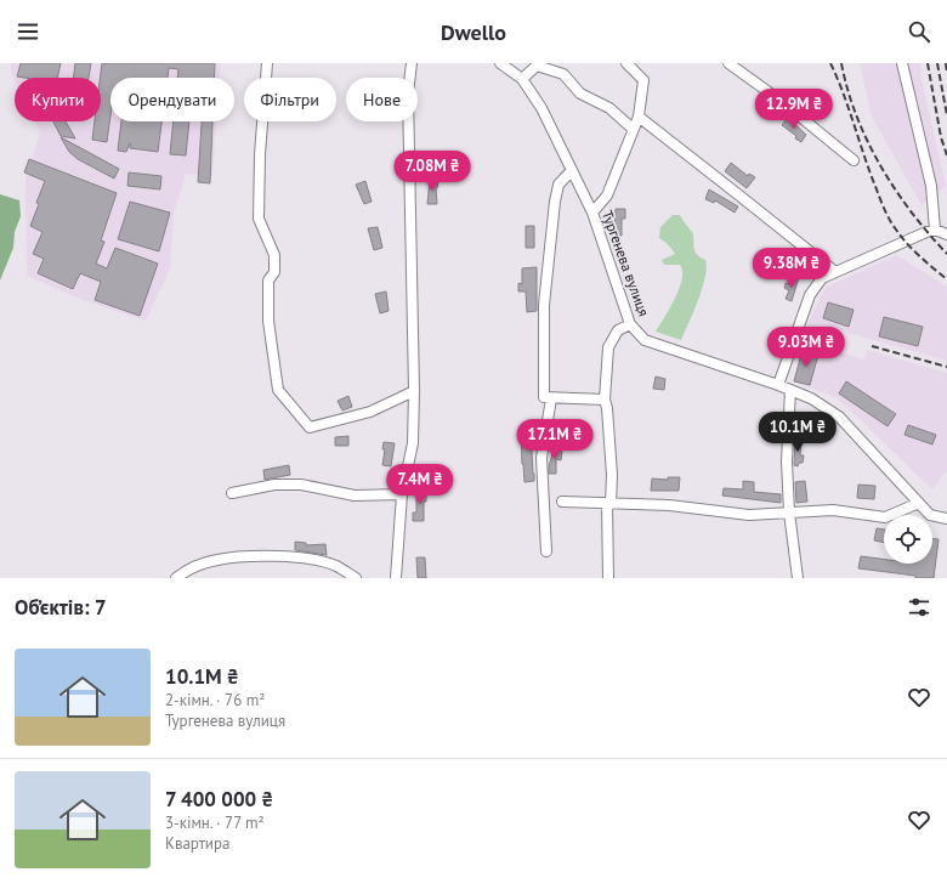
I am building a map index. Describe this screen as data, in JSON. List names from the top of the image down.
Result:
{
  "streets": {
    "street": ["Тургенева вулиця"]
  },
  "page": {
    "header": "Dwello",
    "chip": [
      "Купити",
      "Орендувати",
      "Фільтри",
      "Нове"
    ],
    "price": [
      "12.9M ₴",
      "7.08M ₴",
      "9.38M ₴",
      "9.03M ₴",
      "10.1M ₴",
      "17.1M ₴",
      "7.4M ₴"
    ],
    "heading": "Об’єктів: 7",
    "list": [
      {
        "name": "10.1M ₴",
        "note": "2-кімн. · 76 m² · Тургенева вулиця"
      },
      {
        "name": "7 400 000 ₴",
        "note": "3-кімн. · 77 m² · Квартира"
      }
    ]
  }
}
